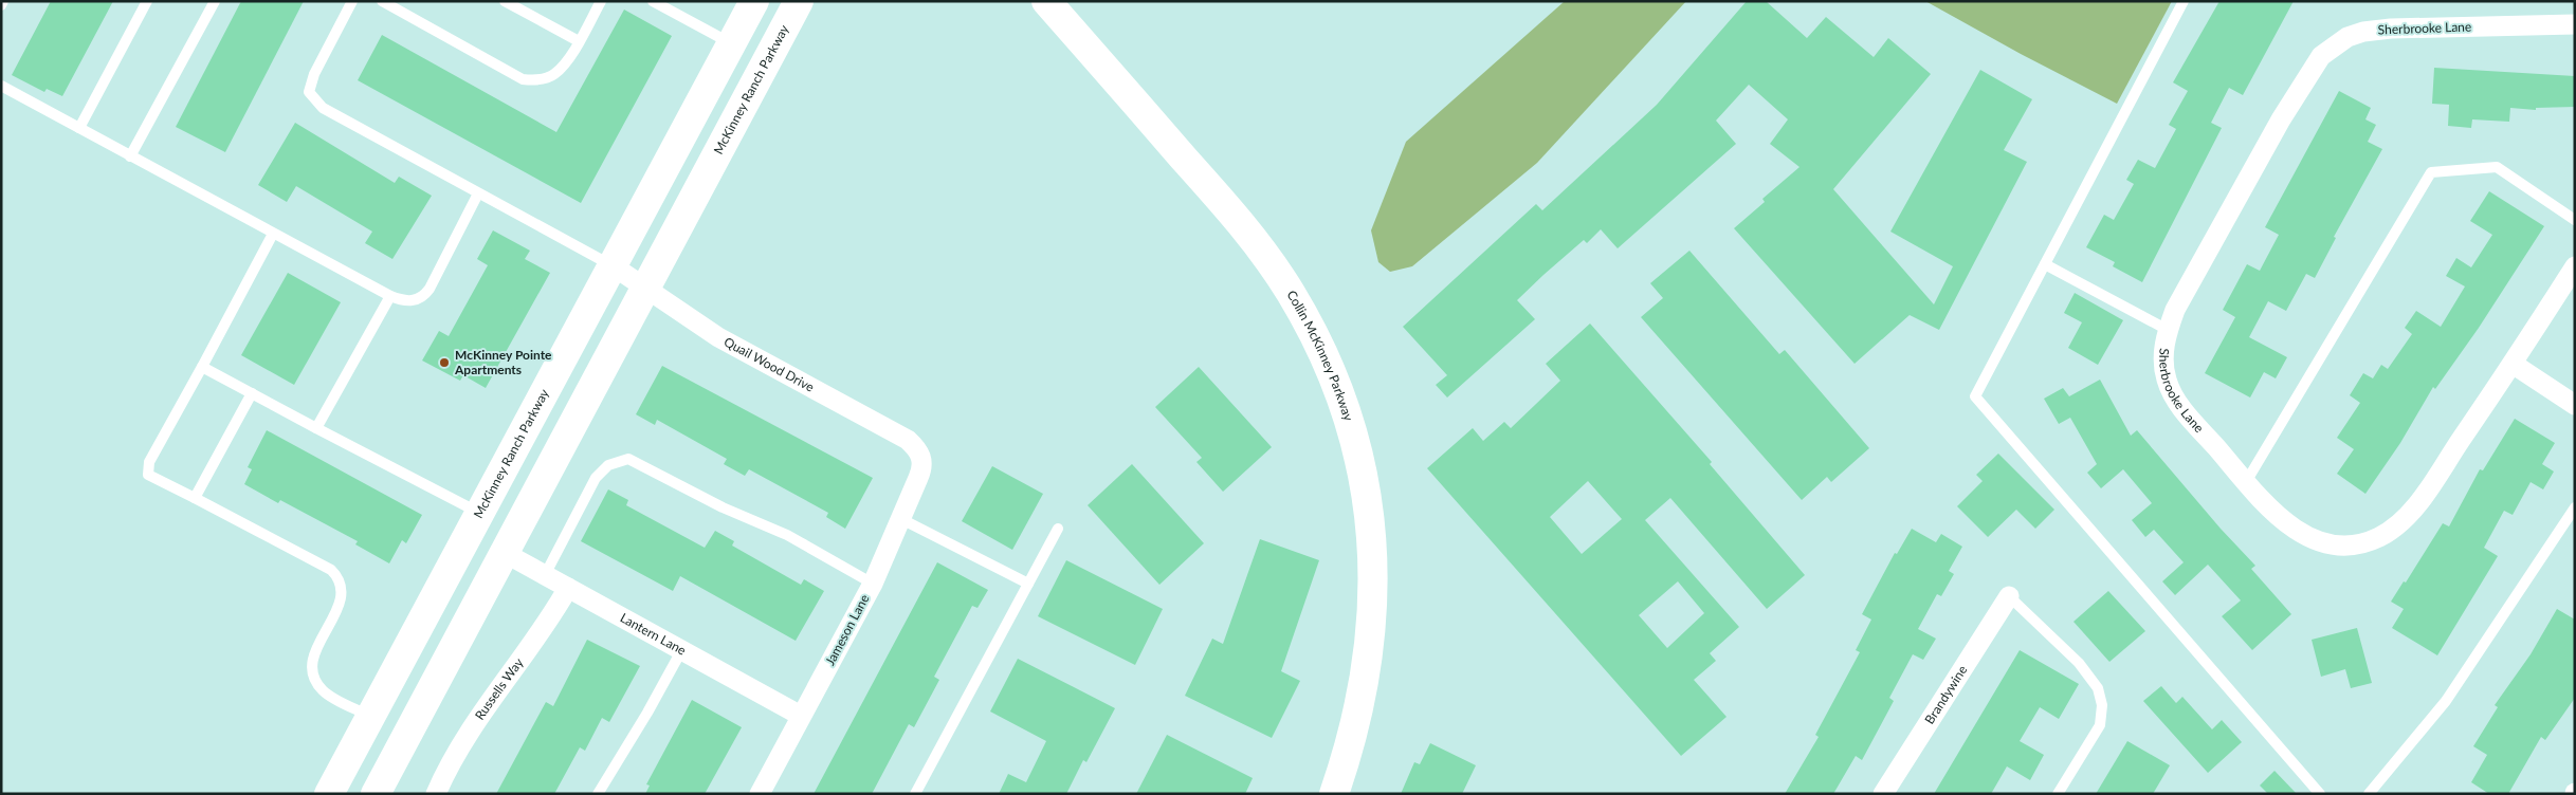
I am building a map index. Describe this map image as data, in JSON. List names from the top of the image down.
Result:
{
  "streets": {
    "main road": ["McKinney Ranch Parkway", "Collin McKinney Parkway"],
    "street": [
      "Sherbrooke Lane",
      "Quail Wood Drive",
      "Jameson Lane",
      "Lantern Lane",
      "Russells Way",
      "Brandywine"
    ]
  },
  "crossings": [
    ["McKinney Ranch Parkway", "Quail Wood Drive"],
    ["McKinney Ranch Parkway", "Lantern Lane"],
    ["Quail Wood Drive", "Jameson Lane"],
    ["Jameson Lane", "Lantern Lane"],
    ["Lantern Lane", "Russells Way"]
  ],
  "places": ["McKinney Pointe Apartments"]
}
